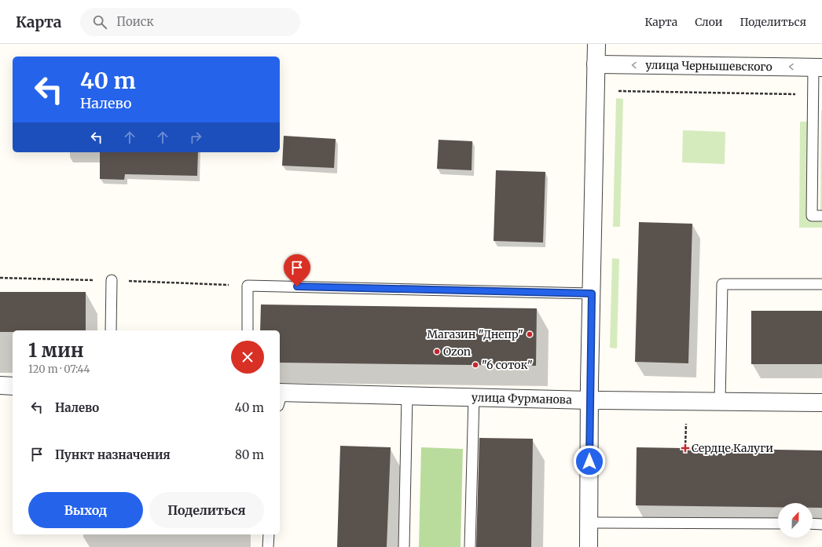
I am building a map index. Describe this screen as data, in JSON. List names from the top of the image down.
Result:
{
  "streets": {
    "street": ["улица Чернышевского", "улица Фурманова"]
  },
  "one_way": ["улица Чернышевского"],
  "places": {
    "other": ["Магазин \"Днепр\"", "Ozon", "\"6 соток\""],
    "health": ["Сердце Калуги"]
  },
  "north": "top",
  "page": {
    "header": "Карта",
    "search": "Поиск",
    "nav": ["Карта", "Слои", "Поделиться"],
    "turn": ["40 m", "Налево"],
    "heading": ["1 мин", "120 m · 07:44"],
    "list": [
      {
        "name": "Налево",
        "value": "40 m"
      },
      {
        "name": "Пункт назначения",
        "value": "80 m"
      }
    ],
    "buttons": ["Выход", "Поделиться"]
  }
}
